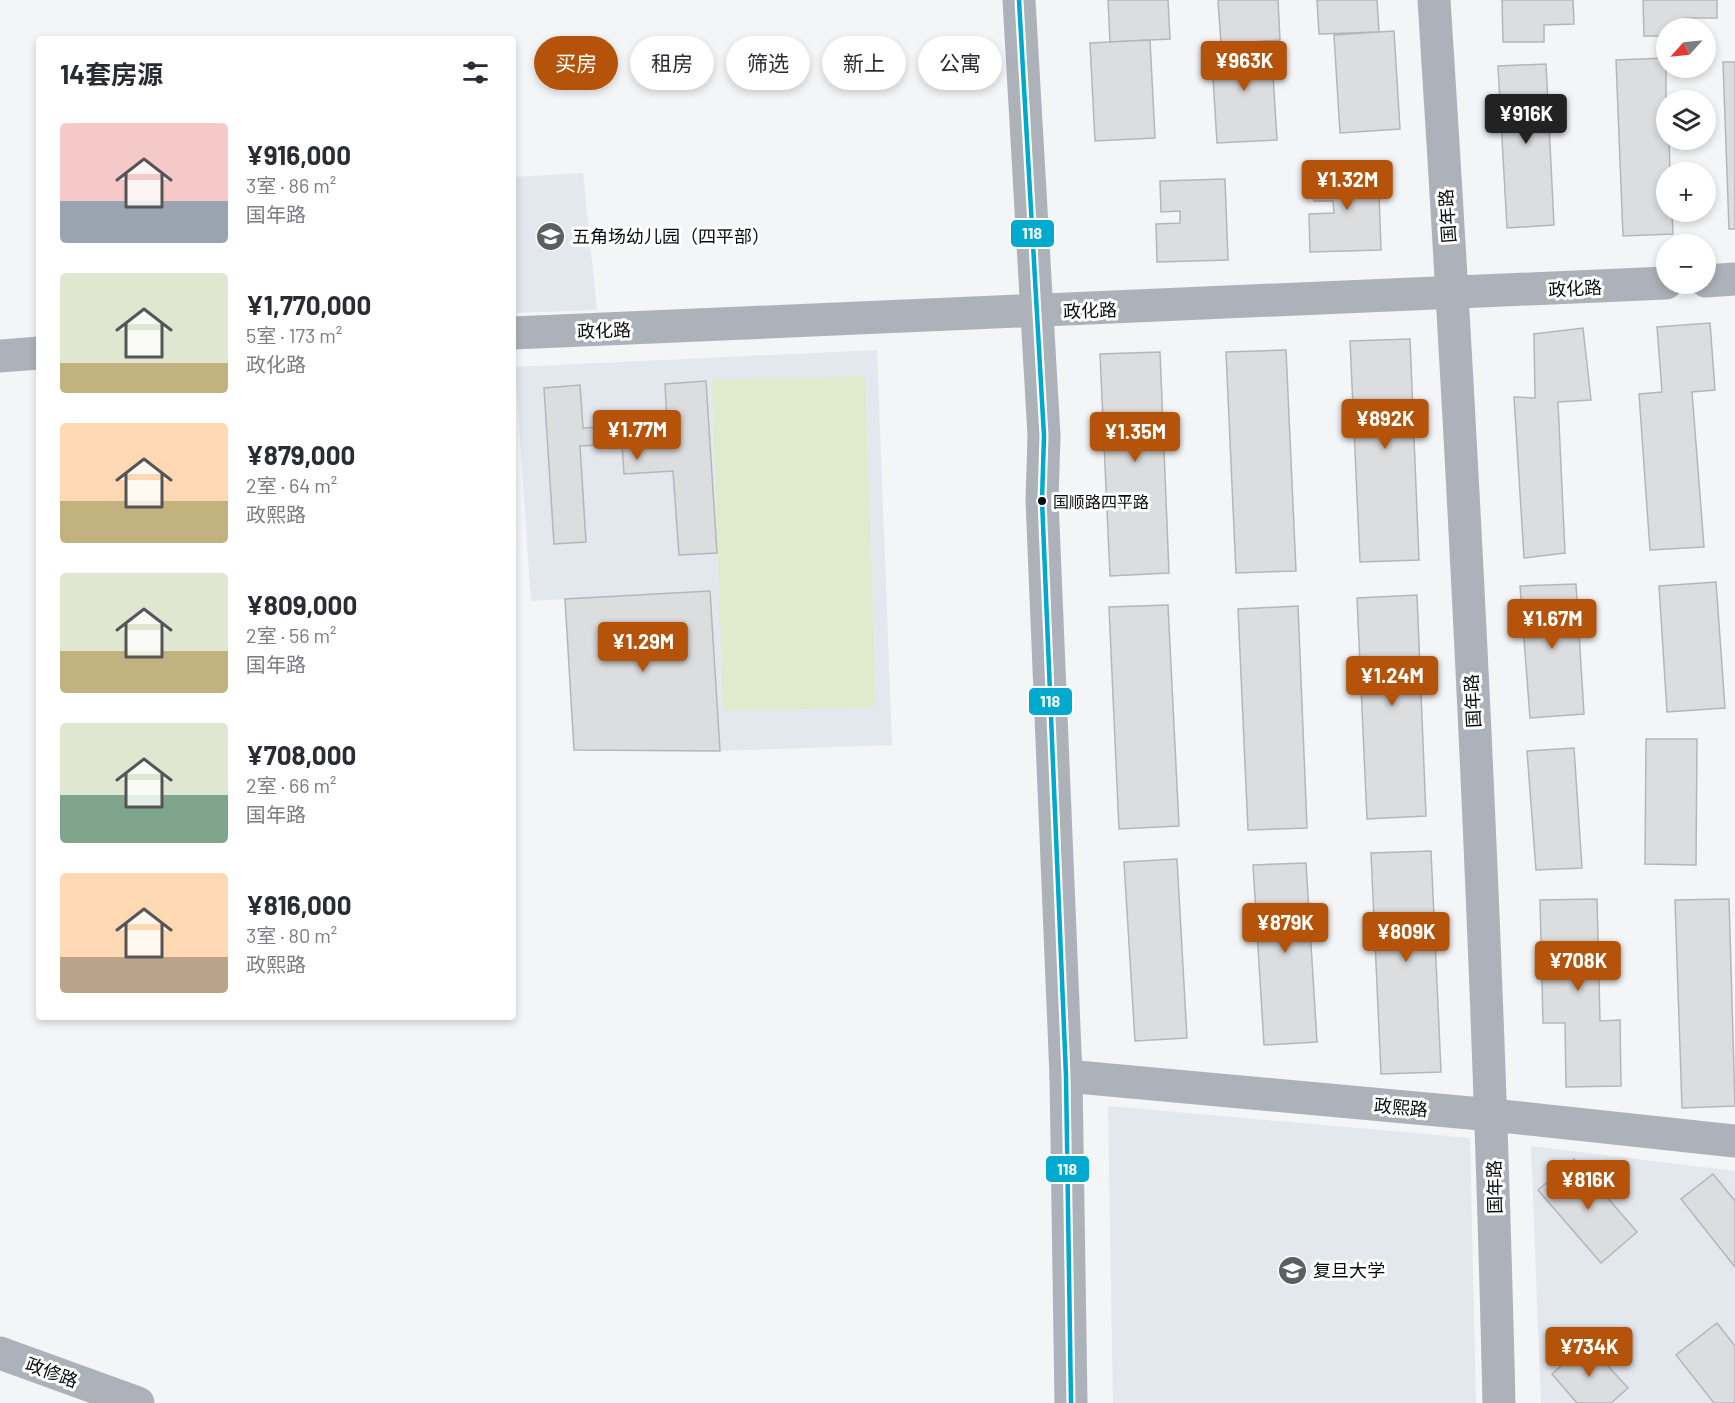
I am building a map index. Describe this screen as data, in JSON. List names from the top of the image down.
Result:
{
  "streets": {
    "street": [
      "国年路",
      "政化路",
      "政熙路",
      "政修路"
    ]
  },
  "crossings": [
    ["国年路", "政化路"],
    ["国年路", "政熙路"]
  ],
  "places": {
    "school or university": ["五角场幼儿园（四平部）", "复旦大学"],
    "other": ["国顺路四平路"]
  },
  "lines": ["transit line 118"],
  "north": "bottom left",
  "page": {
    "map_buttons": ["+", "−"],
    "chip": [
      "买房",
      "租房",
      "筛选",
      "新上",
      "公寓"
    ],
    "heading": "14套房源",
    "price": [
      "¥963K",
      "¥916K",
      "¥1.32M",
      "¥892K",
      "¥1.77M",
      "¥1.35M",
      "¥1.67M",
      "¥1.29M",
      "¥1.24M",
      "¥879K",
      "¥809K",
      "¥708K",
      "¥816K",
      "¥734K"
    ],
    "list": [
      {
        "name": "¥916,000",
        "note": "3室 · 86 m² · 国年路"
      },
      {
        "name": "¥1,770,000",
        "note": "5室 · 173 m² · 政化路"
      },
      {
        "name": "¥879,000",
        "note": "2室 · 64 m² · 政熙路"
      },
      {
        "name": "¥809,000",
        "note": "2室 · 56 m² · 国年路"
      },
      {
        "name": "¥708,000",
        "note": "2室 · 66 m² · 国年路"
      },
      {
        "name": "¥816,000",
        "note": "3室 · 80 m² · 政熙路"
      }
    ]
  }
}
